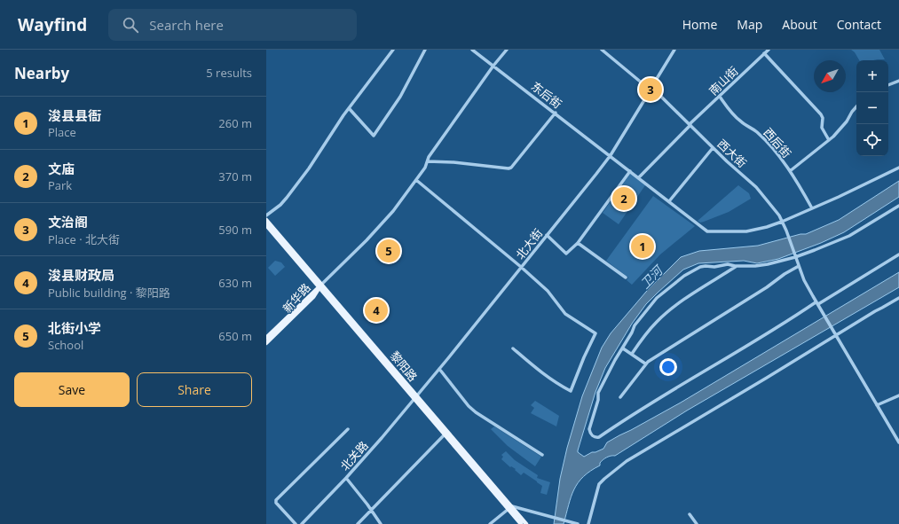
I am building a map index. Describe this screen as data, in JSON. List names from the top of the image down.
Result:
{
  "streets": {
    "main road": ["新华路", "黎阳路"],
    "street": [
      "南山街",
      "东后街",
      "西后街",
      "西大街",
      "北大街",
      "北关路"
    ]
  },
  "crossings": [
    ["南山街", "东后街"],
    ["南山街", "西后街"],
    ["南山街", "西大街"],
    ["东后街", "西后街"],
    ["东后街", "西大街"],
    ["东后街", "北大街"],
    ["北大街", "黎阳路"],
    ["北大街", "北关路"],
    ["新华路", "黎阳路"],
    ["黎阳路", "北关路"]
  ],
  "water": ["卫河"],
  "north": "bottom left",
  "page": {
    "header": "Wayfind",
    "search": "Search here",
    "nav": [
      "Home",
      "Map",
      "About",
      "Contact"
    ],
    "heading": ["Nearby", "5 results"],
    "map_buttons": ["+", "−"],
    "pins": [
      "3",
      "2",
      "1",
      "5",
      "4"
    ],
    "list": [
      {
        "mark": "1",
        "name": "浚县县衙",
        "note": "Place",
        "value": "260 m"
      },
      {
        "mark": "2",
        "name": "文庙",
        "note": "Park",
        "value": "370 m"
      },
      {
        "mark": "3",
        "name": "文治阁",
        "note": "Place · 北大街",
        "value": "590 m"
      },
      {
        "mark": "4",
        "name": "浚县财政局",
        "note": "Public building · 黎阳路",
        "value": "630 m"
      },
      {
        "mark": "5",
        "name": "北街小学",
        "note": "School",
        "value": "650 m"
      }
    ],
    "buttons": ["Save", "Share"]
  }
}
